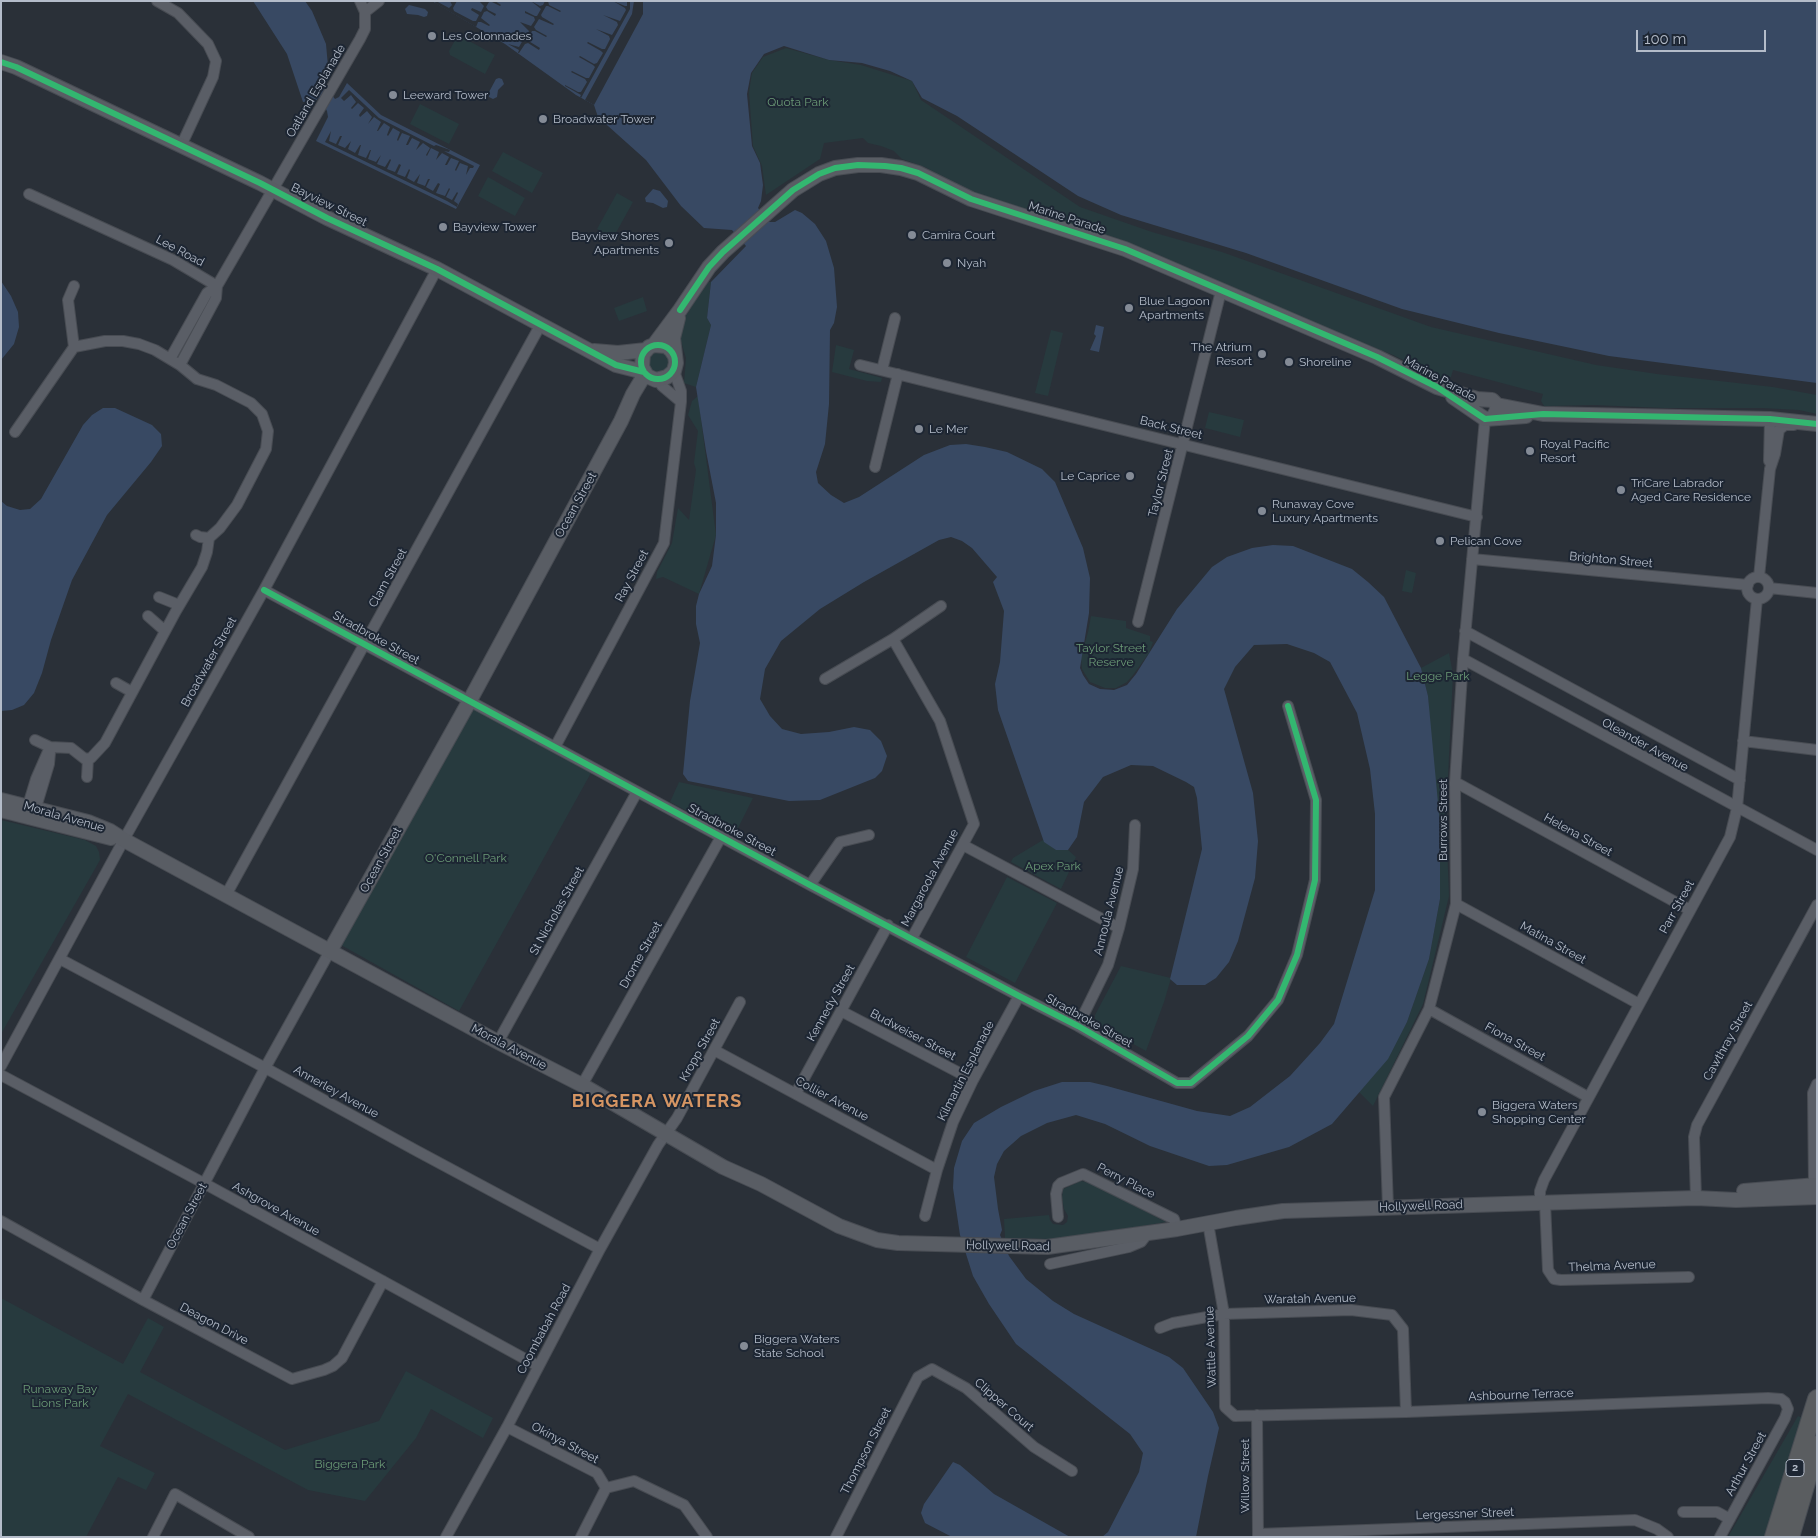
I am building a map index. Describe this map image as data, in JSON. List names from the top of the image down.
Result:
{
  "streets": {
    "highway": ["2"],
    "main road": [
      "Bayview Street",
      "Marine Parade",
      "Ocean Street",
      "Morala Avenue",
      "Hollywell Road"
    ],
    "street": [
      "Oatland Esplanade",
      "Lee Road",
      "Back Street",
      "Taylor Street",
      "Brighton Street",
      "Ray Street",
      "Clam Street",
      "Stradbroke Street",
      "Broadwater Street",
      "Oleander Avenue",
      "Burrows Street",
      "Helena Street",
      "Margaroola Avenue",
      "Parr Street",
      "St Nicholas Street",
      "Annoula Avenue",
      "Matina Street",
      "Drome Street",
      "Kennedy Street",
      "Budweiser Street",
      "Cawthray Street",
      "Fiona Street",
      "Kropp Street",
      "Kilmartin Esplanade",
      "Annerley Avenue",
      "Collier Avenue",
      "Perry Place",
      "Ashgrove Avenue",
      "Thelma Avenue",
      "Waratah Avenue",
      "Deagon Drive",
      "Coombabah Road",
      "Wattle Avenue",
      "Ashbourne Terrace",
      "Clipper Court",
      "Okinya Street",
      "Thompson Street",
      "Arthur Street",
      "Willow Street",
      "Lergessner Street"
    ]
  },
  "crossings": [
    ["Oatland Esplanade", "Bayview Street"],
    ["Bayview Street", "Marine Parade"],
    ["Bayview Street", "Ocean Street"],
    ["Bayview Street", "Ray Street"],
    ["Bayview Street", "Clam Street"],
    ["Bayview Street", "Broadwater Street"],
    ["Marine Parade", "Taylor Street"],
    ["Marine Parade", "Ocean Street"],
    ["Marine Parade", "Ray Street"],
    ["Marine Parade", "Burrows Street"],
    ["Back Street", "Taylor Street"],
    ["Back Street", "Burrows Street"],
    ["Ocean Street", "Ray Street"],
    ["Ocean Street", "Stradbroke Street"],
    ["Ocean Street", "Morala Avenue"],
    ["Ocean Street", "Annerley Avenue"],
    ["Ocean Street", "Ashgrove Avenue"],
    ["Ocean Street", "Deagon Drive"],
    ["Brighton Street", "Burrows Street"],
    ["Brighton Street", "Parr Street"],
    ["Ray Street", "Stradbroke Street"],
    ["Clam Street", "Stradbroke Street"],
    ["Clam Street", "Morala Avenue"],
    ["Stradbroke Street", "Broadwater Street"],
    ["Stradbroke Street", "Margaroola Avenue"],
    ["Stradbroke Street", "St Nicholas Street"],
    ["Stradbroke Street", "Annoula Avenue"],
    ["Stradbroke Street", "Drome Street"],
    ["Stradbroke Street", "Kennedy Street"],
    ["Stradbroke Street", "Kilmartin Esplanade"],
    ["Broadwater Street", "Morala Avenue"],
    ["Broadwater Street", "Annerley Avenue"],
    ["Oleander Avenue", "Burrows Street"],
    ["Oleander Avenue", "Parr Street"],
    ["Morala Avenue", "St Nicholas Street"],
    ["Morala Avenue", "Drome Street"],
    ["Morala Avenue", "Kropp Street"],
    ["Morala Avenue", "Hollywell Road"],
    ["Morala Avenue", "Coombabah Road"],
    ["Burrows Street", "Helena Street"],
    ["Burrows Street", "Matina Street"],
    ["Burrows Street", "Fiona Street"],
    ["Burrows Street", "Hollywell Road"],
    ["Helena Street", "Parr Street"],
    ["Parr Street", "Matina Street"],
    ["Parr Street", "Fiona Street"],
    ["Parr Street", "Hollywell Road"],
    ["Parr Street", "Thelma Avenue"],
    ["Kennedy Street", "Budweiser Street"],
    ["Kennedy Street", "Collier Avenue"],
    ["Budweiser Street", "Kilmartin Esplanade"],
    ["Cawthray Street", "Hollywell Road"],
    ["Kropp Street", "Collier Avenue"],
    ["Kropp Street", "Coombabah Road"],
    ["Kilmartin Esplanade", "Collier Avenue"],
    ["Annerley Avenue", "Coombabah Road"],
    ["Perry Place", "Hollywell Road"],
    ["Hollywell Road", "Thelma Avenue"],
    ["Hollywell Road", "Wattle Avenue"],
    ["Ashgrove Avenue", "Deagon Drive"],
    ["Ashgrove Avenue", "Coombabah Road"],
    ["Waratah Avenue", "Wattle Avenue"],
    ["Waratah Avenue", "Ashbourne Terrace"],
    ["Coombabah Road", "Okinya Street"],
    ["Wattle Avenue", "Ashbourne Terrace"],
    ["Wattle Avenue", "Willow Street"],
    ["Ashbourne Terrace", "Arthur Street"],
    ["Ashbourne Terrace", "Willow Street"],
    ["Clipper Court", "Thompson Street"],
    ["Willow Street", "Lergessner Street"]
  ],
  "districts": ["BIGGERA WATERS"],
  "parks": [
    "Quota Park",
    "Taylor Street Reserve",
    "Legge Park",
    "O'Connell Park",
    "Apex Park",
    "Runaway Bay Lions Park",
    "Biggera Park"
  ],
  "places": [
    "Les Colonnades",
    "Leeward Tower",
    "Broadwater Tower",
    "Bayview Tower",
    "Camira Court",
    "Bayview Shores Apartments",
    "Nyah",
    "Blue Lagoon Apartments",
    "The Atrium Resort",
    "Shoreline",
    "Le Mer",
    "Royal Pacific Resort",
    "Le Caprice",
    "TriCare Labrador Aged Care Residence",
    "Runaway Cove Luxury Apartments",
    "Pelican Cove",
    "Biggera Waters Shopping Center",
    "Biggera Waters State School"
  ],
  "scale_bar": "100 m"
}
